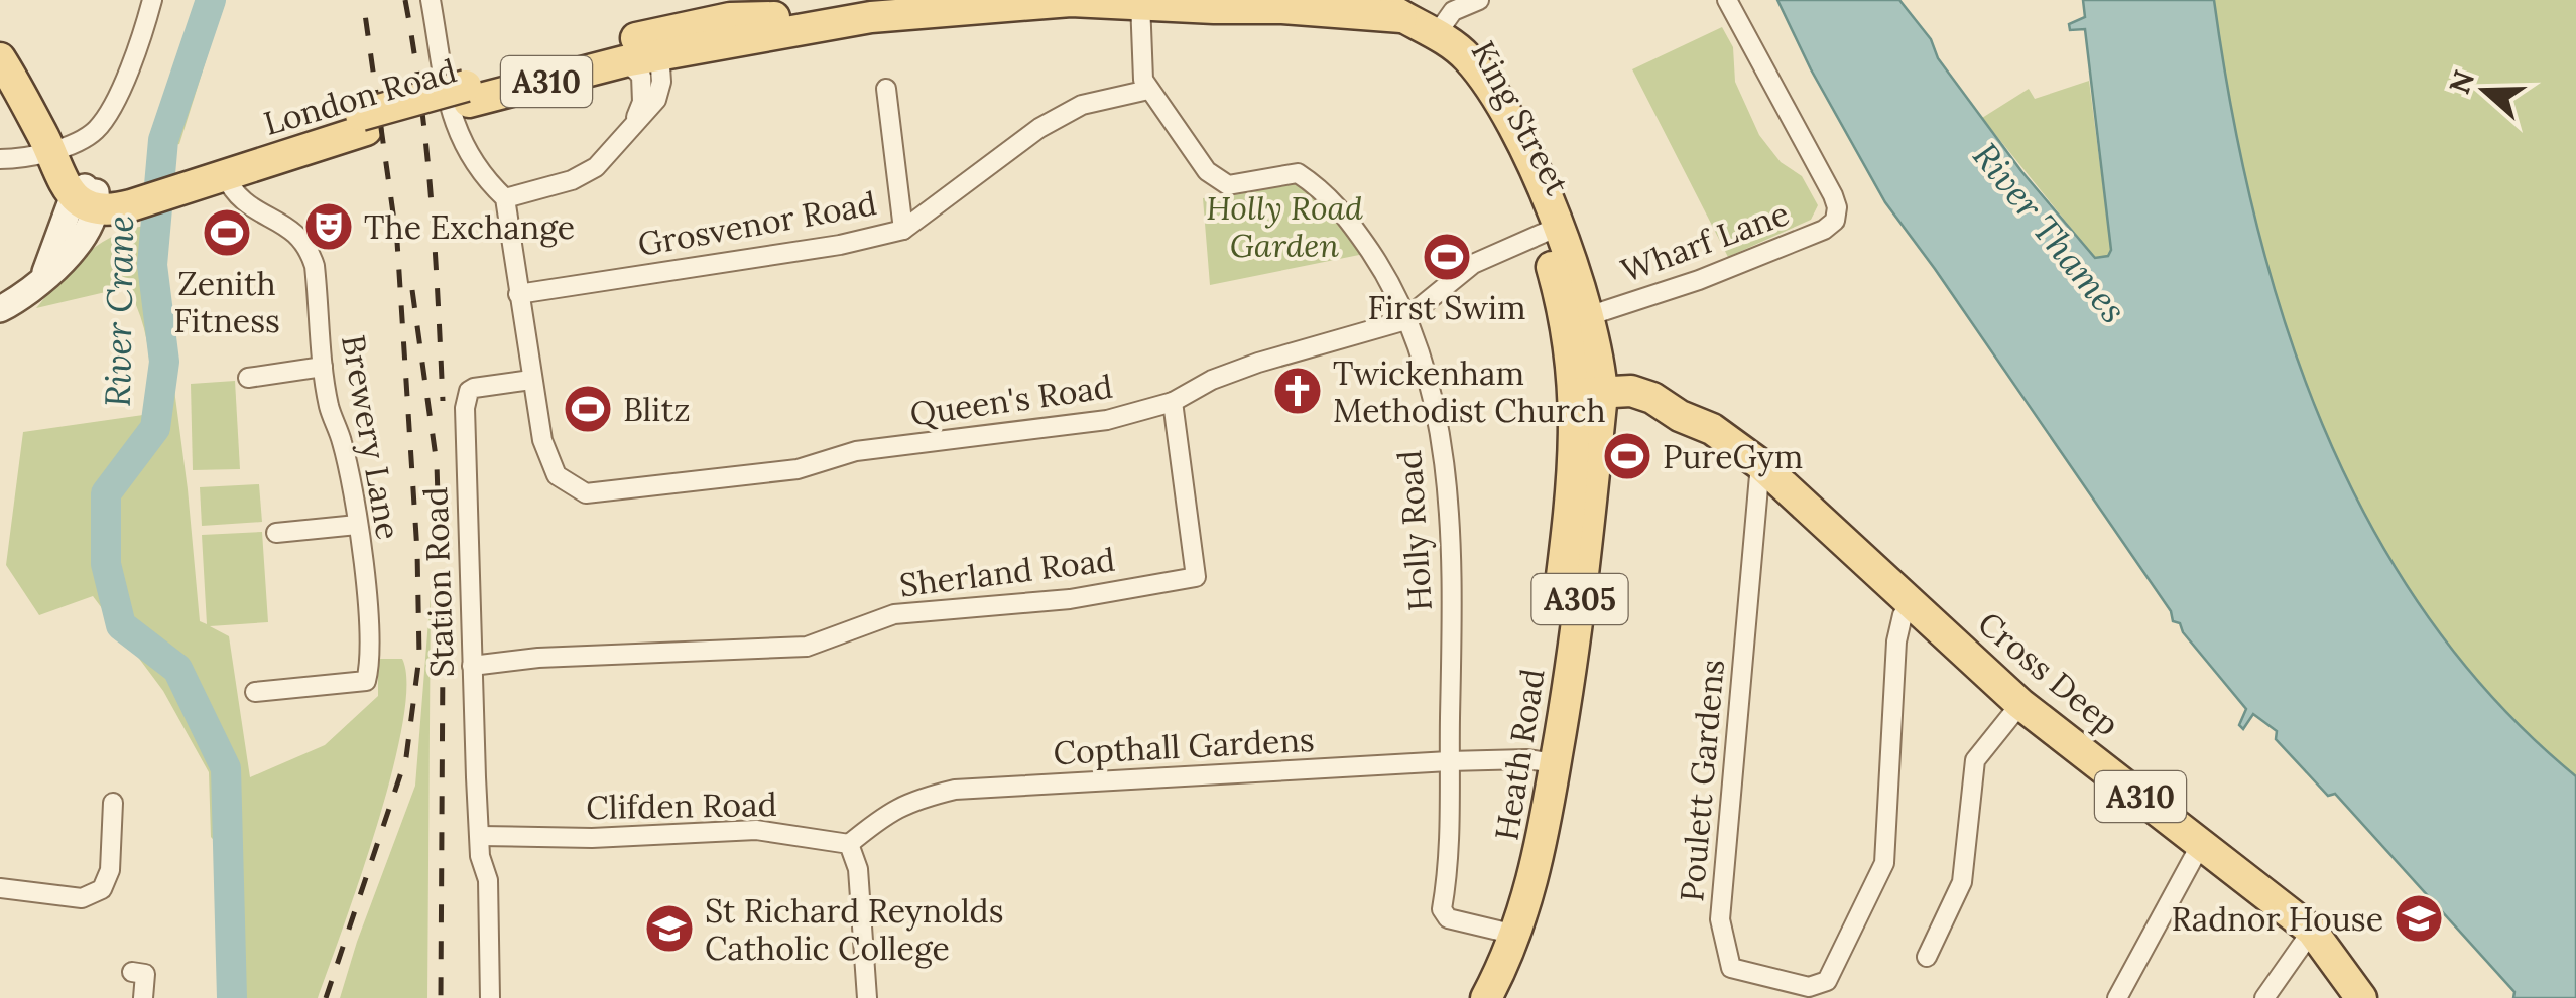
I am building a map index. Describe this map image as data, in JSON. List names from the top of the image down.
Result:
{
  "streets": {
    "main road": [
      "A310",
      "London Road",
      "King Street",
      "A305",
      "Cross Deep",
      "Heath Road"
    ],
    "street": [
      "Grosvenor Road",
      "Wharf Lane",
      "Queen's Road",
      "Brewery Lane",
      "Holly Road",
      "Sherland Road",
      "Station Road",
      "Copthall Gardens",
      "Poulett Gardens",
      "Clifden Road"
    ]
  },
  "crossings": [
    ["London Road", "King Street"],
    ["London Road", "Brewery Lane"],
    ["London Road", "Holly Road"],
    ["King Street", "Wharf Lane"],
    ["King Street", "Queen's Road"],
    ["King Street", "Cross Deep"],
    ["King Street", "Heath Road"],
    ["Grosvenor Road", "Queen's Road"],
    ["Grosvenor Road", "Holly Road"],
    ["Queen's Road", "Holly Road"],
    ["Queen's Road", "Sherland Road"],
    ["Queen's Road", "Station Road"],
    ["Holly Road", "Copthall Gardens"],
    ["Holly Road", "Heath Road"],
    ["Sherland Road", "Station Road"],
    ["Station Road", "Clifden Road"],
    ["Cross Deep", "Heath Road"],
    ["Cross Deep", "Poulett Gardens"],
    ["Copthall Gardens", "Heath Road"],
    ["Copthall Gardens", "Clifden Road"]
  ],
  "water": ["River Thames", "River Crane"],
  "parks": ["Holly Road Garden"],
  "places": {
    "theatre": ["The Exchange"],
    "sports": [
      "Zenith Fitness",
      "First Swim",
      "Blitz",
      "PureGym"
    ],
    "church": ["Twickenham Methodist Church"],
    "school or university": ["Radnor House", "St Richard Reynolds Catholic College"]
  },
  "north": "left"
}
